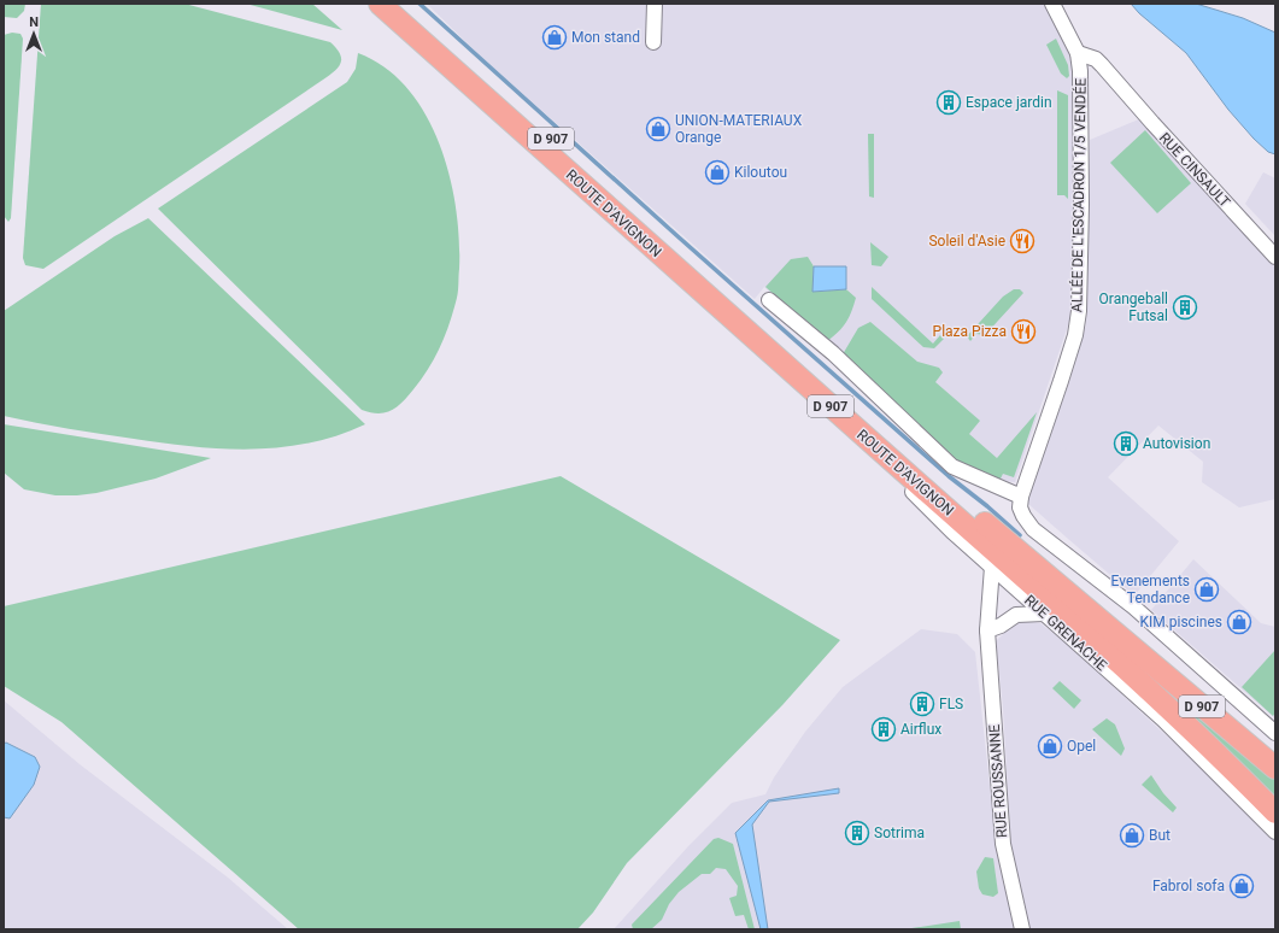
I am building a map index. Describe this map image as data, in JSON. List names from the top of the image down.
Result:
{
  "streets": {
    "main road": ["D 907", "ROUTE D'AVIGNON"],
    "street": [
      "RUE CINSAULT",
      "ALLÉE DE L'ESCADRON 1/5 VENDÉE",
      "RUE GRENACHE",
      "RUE ROUSSANNE"
    ]
  },
  "crossings": [
    ["RUE CINSAULT", "ALLÉE DE L'ESCADRON 1/5 VENDÉE"],
    ["ROUTE D'AVIGNON", "RUE GRENACHE"],
    ["RUE GRENACHE", "RUE ROUSSANNE"]
  ],
  "places": {
    "shop": [
      "Mon stand",
      "UNION-MATERIAUX Orange",
      "Kiloutou",
      "Evenements Tendance",
      "KIM piscines",
      "Opel",
      "But",
      "Fabrol sofa"
    ],
    "building": [
      "Espace jardin",
      "Orangeball Futsal",
      "Autovision",
      "FLS",
      "Airflux",
      "Sotrima"
    ],
    "restaurant": ["Soleil d'Asie", "Plaza Pizza"]
  },
  "north": "top"
}
